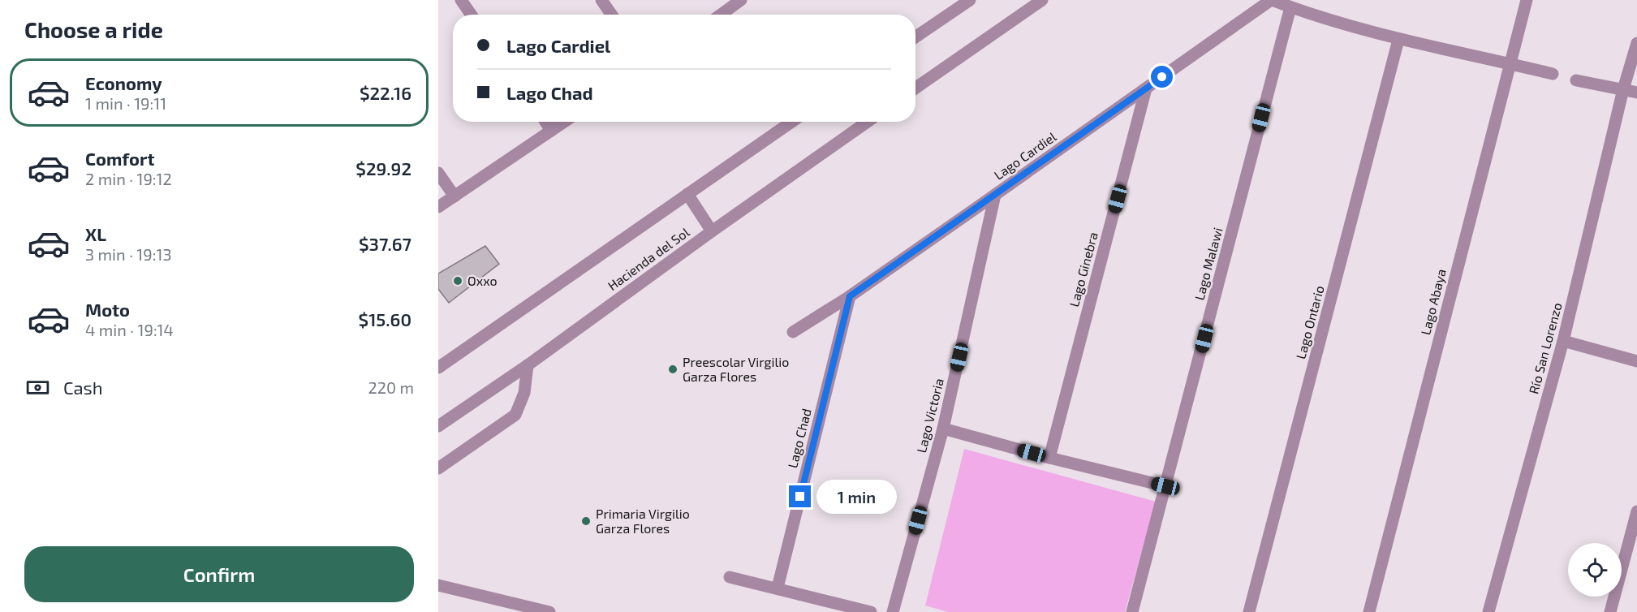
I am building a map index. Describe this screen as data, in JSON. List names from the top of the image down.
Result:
{
  "streets": {
    "street": [
      "Lago Cardiel",
      "Hacienda del Sol",
      "Lago Malawi",
      "Lago Ginebra",
      "Lago Abaya",
      "Lago Ontario",
      "Río San Lorenzo",
      "Lago Victoria",
      "Lago Chad"
    ]
  },
  "crossings": [
    ["Lago Cardiel", "Lago Ginebra"],
    ["Lago Cardiel", "Lago Victoria"],
    ["Lago Cardiel", "Lago Chad"]
  ],
  "places": ["Oxxo", "Preescolar Virgilio Garza Flores", "Primaria Virgilio Garza Flores"],
  "page": {
    "heading": "Choose a ride",
    "banner": ["Lago Cardiel", "Lago Chad"],
    "list": [
      {
        "name": "Economy",
        "note": "1 min · 19:11",
        "value": "$22.16"
      },
      {
        "name": "Comfort",
        "note": "2 min · 19:12",
        "value": "$29.92"
      },
      {
        "name": "XL",
        "note": "3 min · 19:13",
        "value": "$37.67"
      },
      {
        "name": "Moto",
        "note": "4 min · 19:14",
        "value": "$15.60"
      }
    ],
    "pay": ["Cash", "220 m"],
    "bubble": "1 min",
    "buttons": "Confirm"
  }
}
